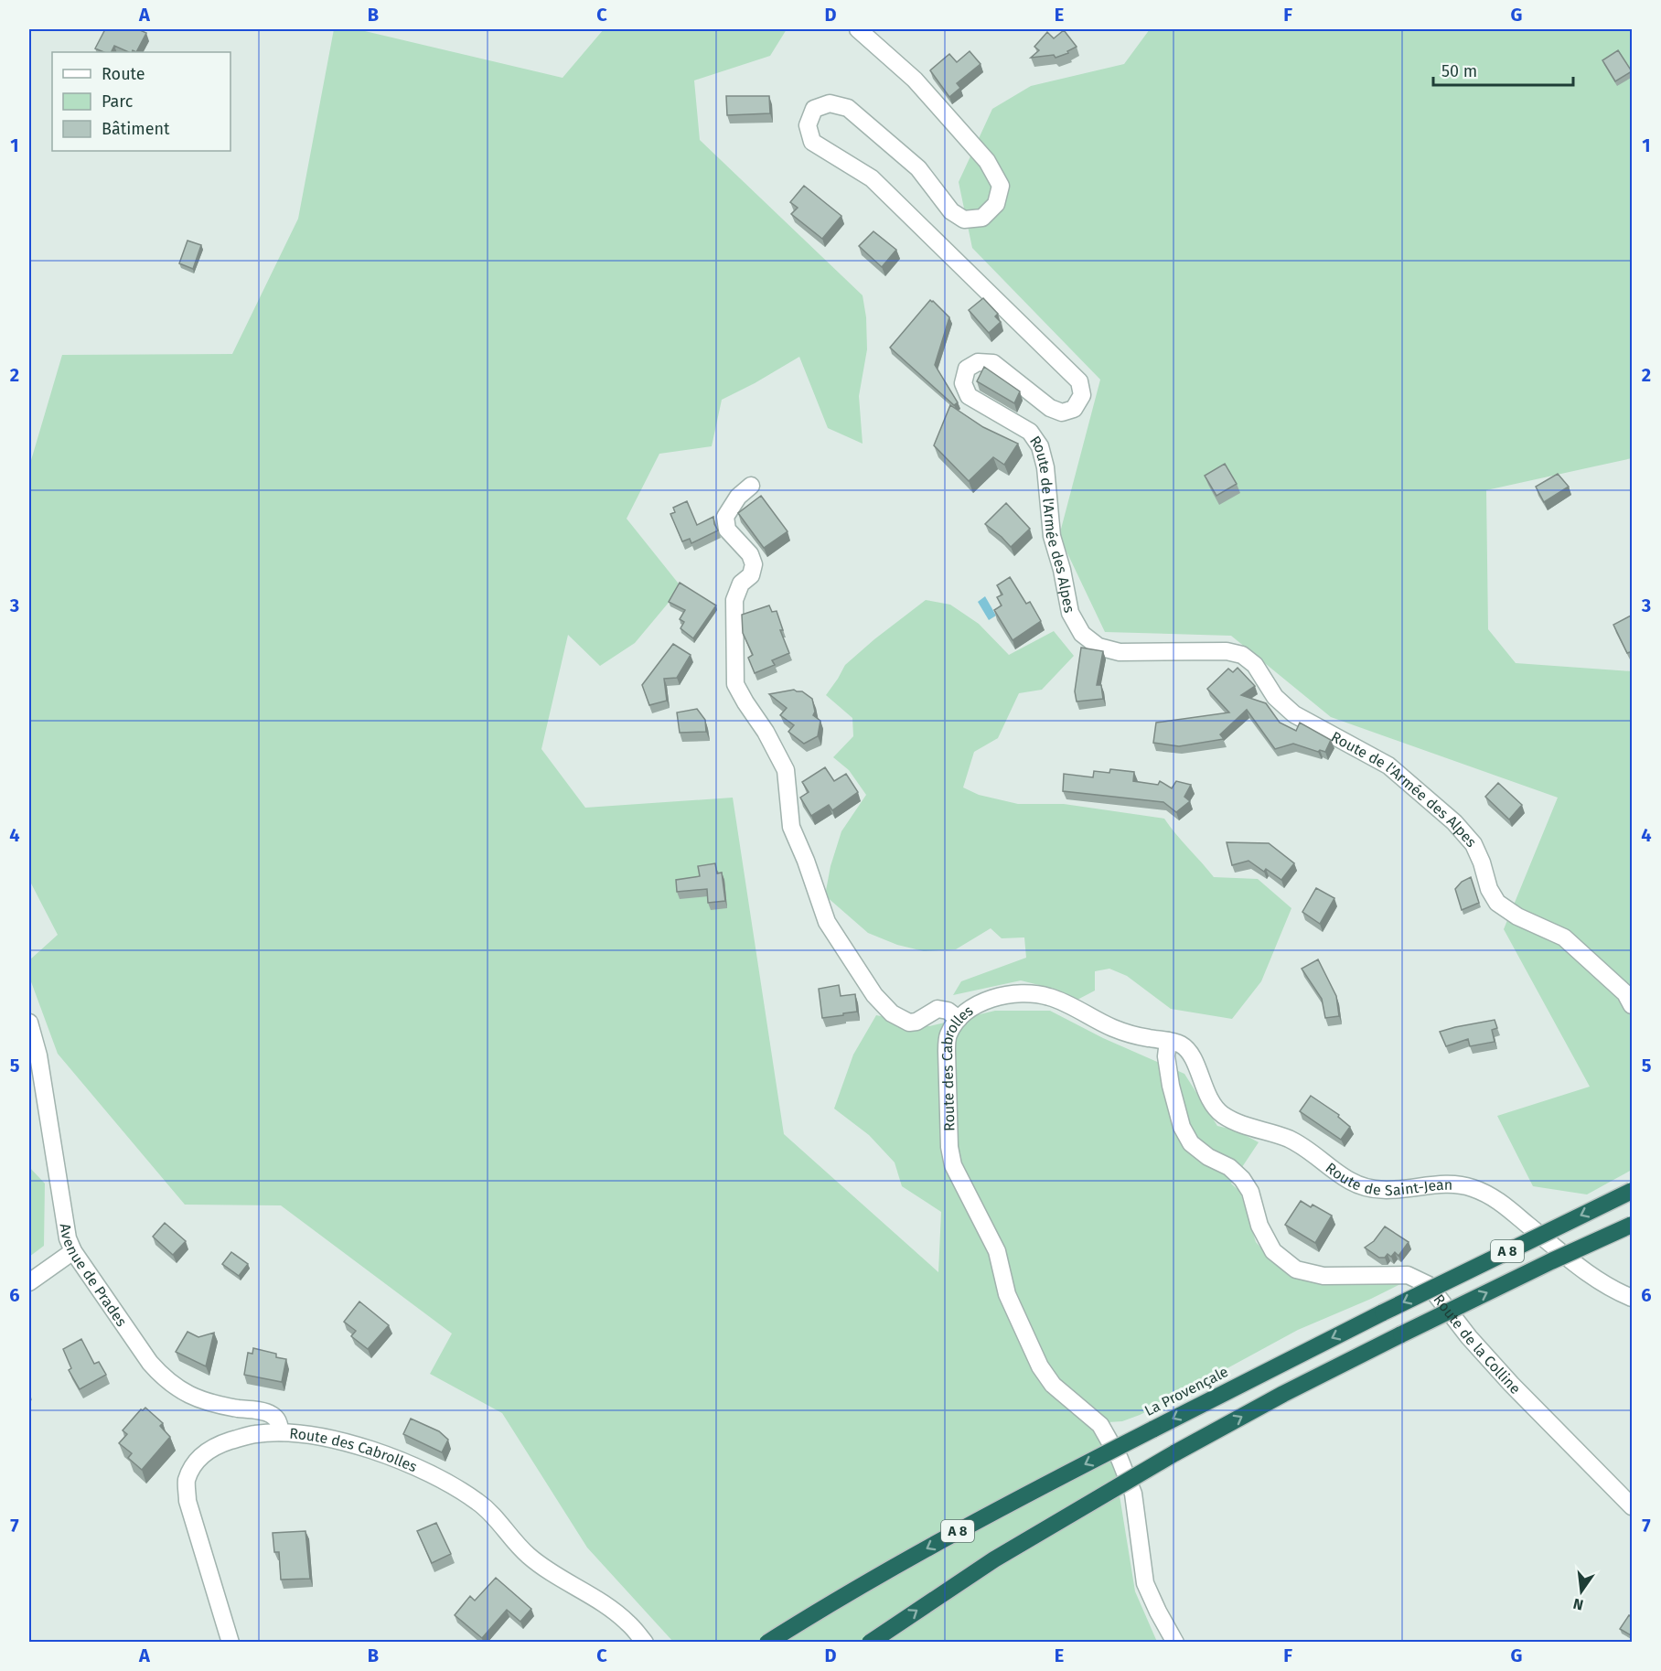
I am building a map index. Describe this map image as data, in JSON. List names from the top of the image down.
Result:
{
  "streets": {
    "highway": ["A 8", "La Provençale"],
    "street": [
      "Route de l'Armée des Alpes",
      "Route des Cabrolles",
      "Route de Saint-Jean",
      "Avenue de Prades",
      "Route de la Colline"
    ]
  },
  "crossings": [
    ["Route des Cabrolles", "Route de Saint-Jean"],
    ["Route des Cabrolles", "Avenue de Prades"],
    ["Route des Cabrolles", "Route de la Colline"],
    ["Route de Saint-Jean", "Route de la Colline"]
  ],
  "legend": ["Route", "Parc", "Bâtiment"],
  "scale_bar": "50 m",
  "north": "bottom",
  "grid": {
    "columns": [
      "A",
      "B",
      "C",
      "D",
      "E",
      "F",
      "G"
    ],
    "rows": [
      "1",
      "2",
      "3",
      "4",
      "5",
      "6",
      "7"
    ]
  }
}
